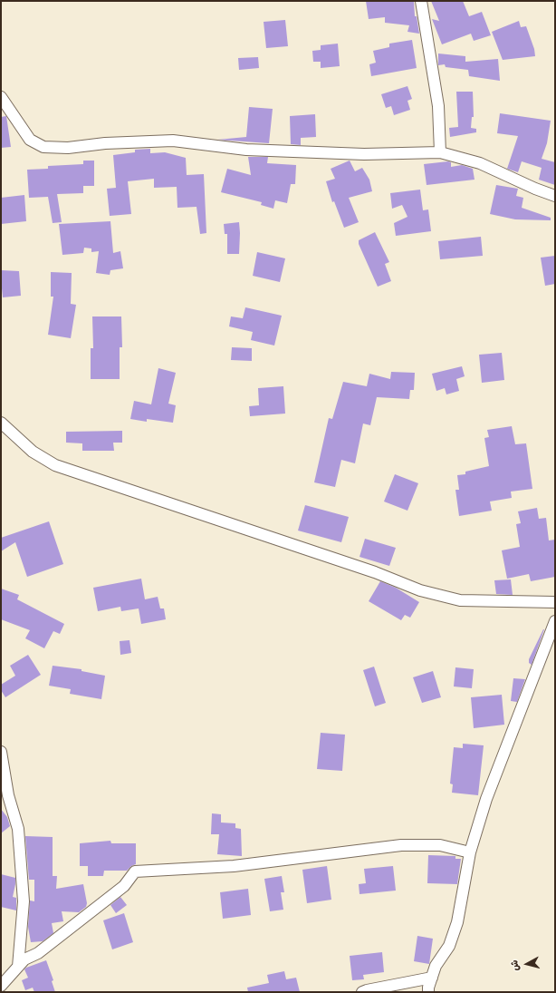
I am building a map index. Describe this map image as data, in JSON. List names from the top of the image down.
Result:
{
  "north": "left"
}
